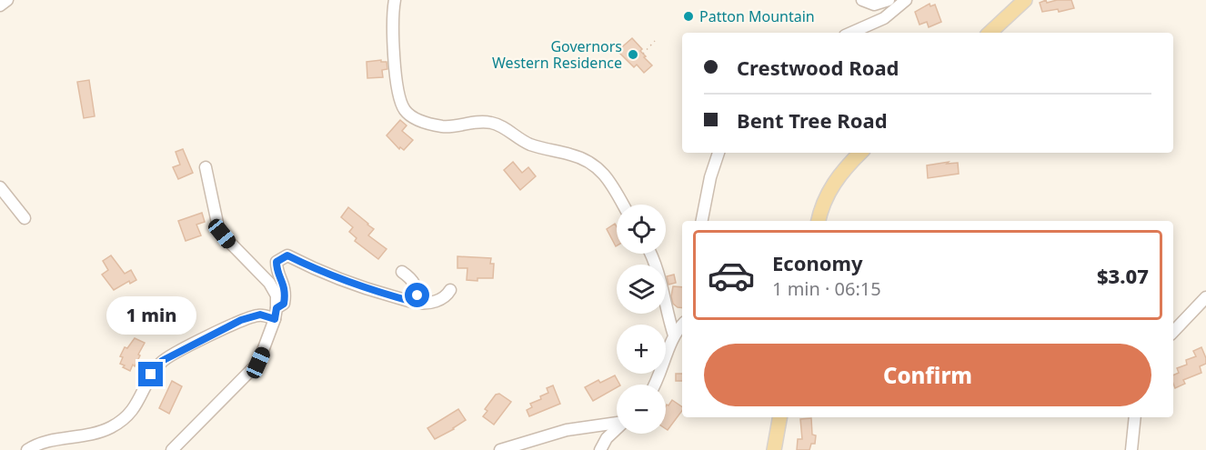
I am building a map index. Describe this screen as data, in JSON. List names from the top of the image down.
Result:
{
  "places": ["Patton Mountain", "Governors Western Residence"],
  "page": {
    "banner": ["Crestwood Road", "Bent Tree Road"],
    "map_buttons": ["+", "−"],
    "list": [
      {
        "name": "Economy",
        "note": "1 min · 06:15",
        "value": "$3.07"
      }
    ],
    "bubble": "1 min",
    "buttons": "Confirm"
  }
}
